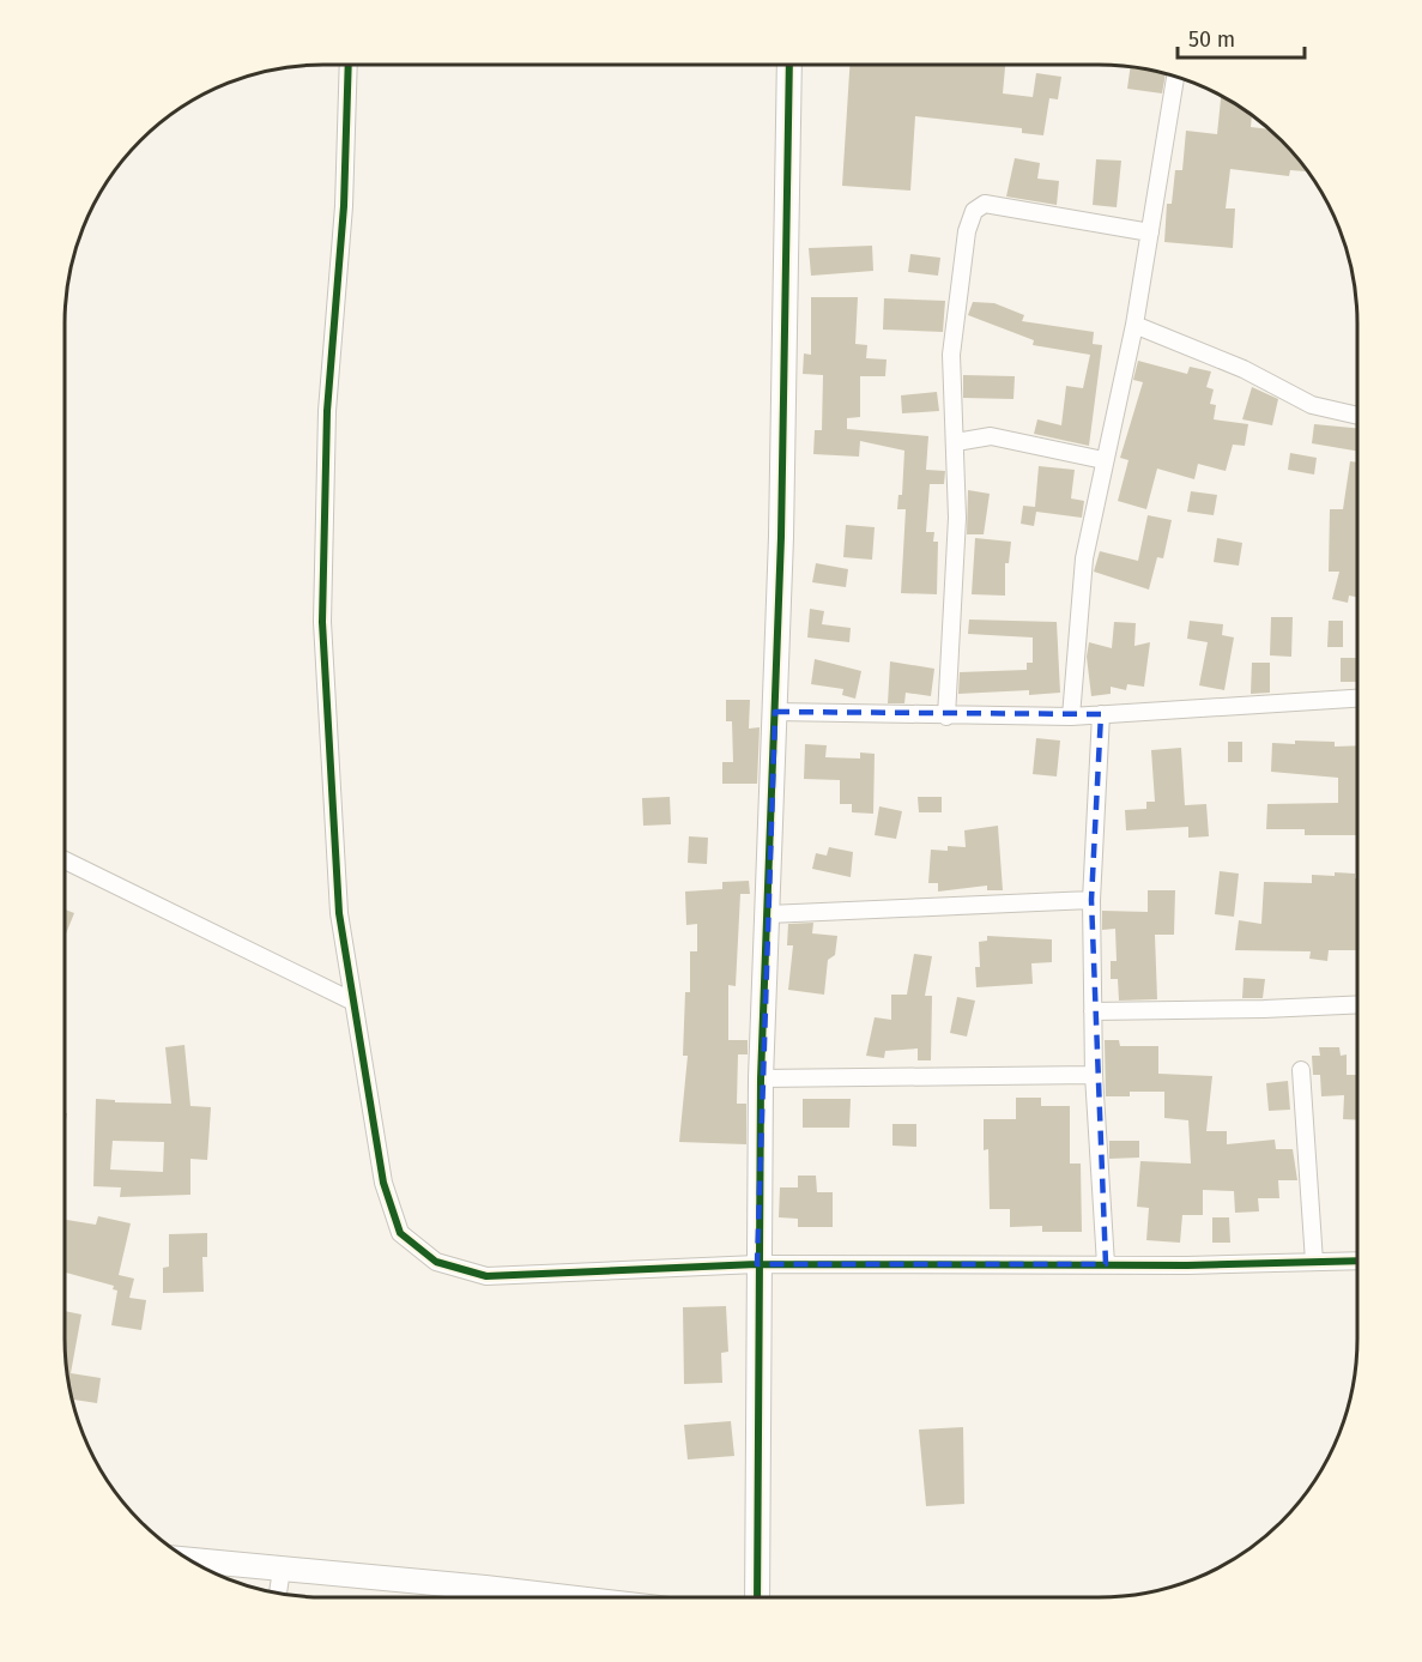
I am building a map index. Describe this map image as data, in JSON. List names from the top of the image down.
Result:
{
  "scale_bar": "50 m"
}
